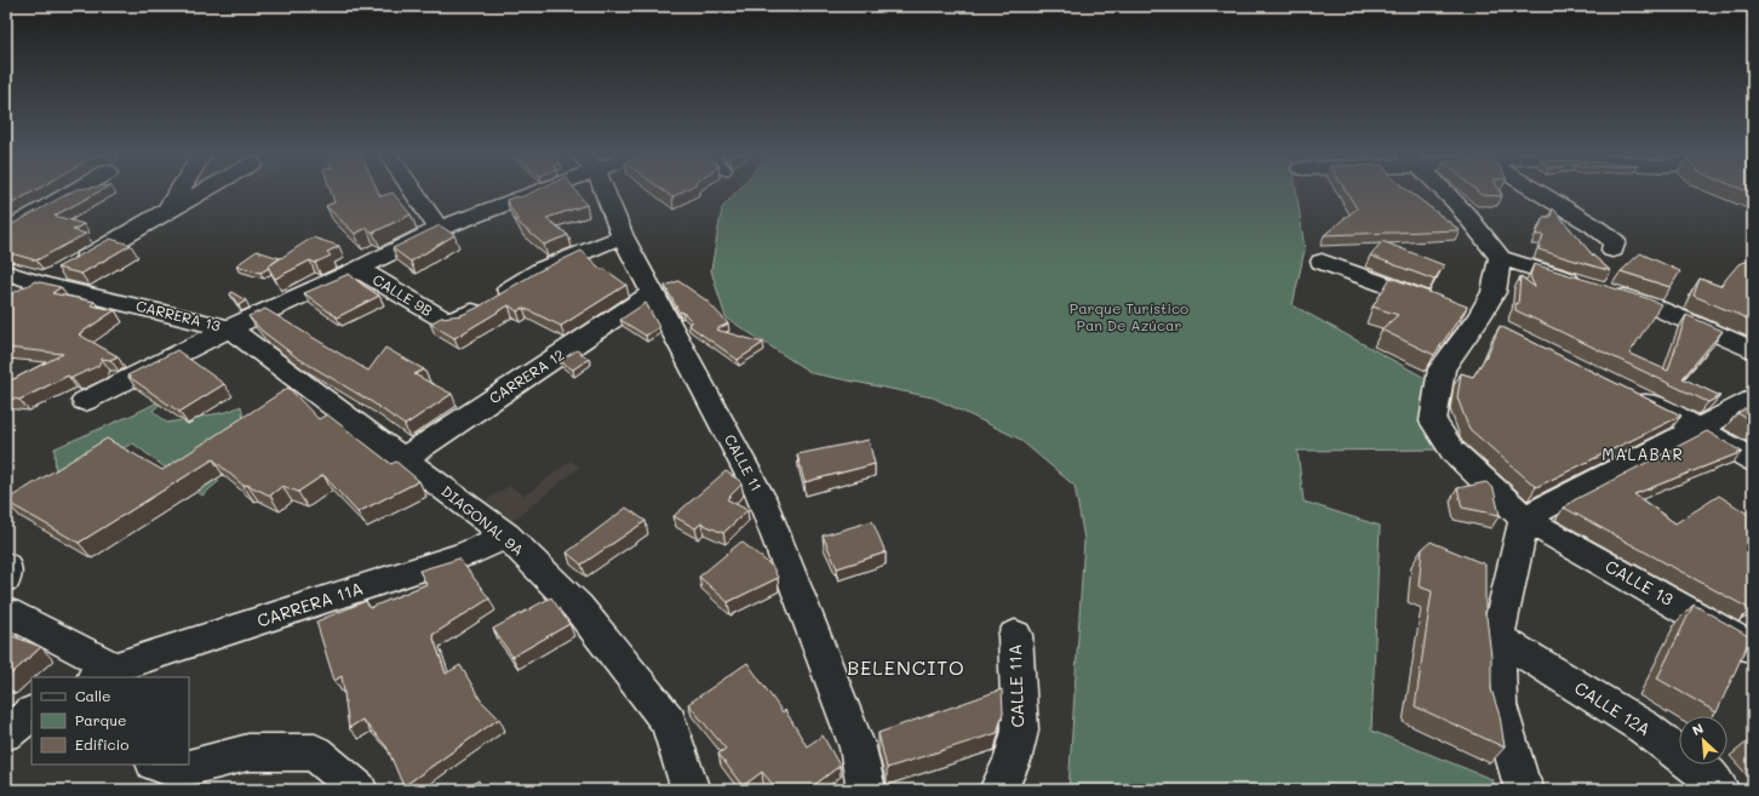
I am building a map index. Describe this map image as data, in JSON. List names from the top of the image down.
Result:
{
  "streets": {
    "street": [
      "CALLE 9B",
      "CARRERA 13",
      "CARRERA 12",
      "CALLE 11",
      "DIAGONAL 9A",
      "CALLE 13",
      "CARRERA 11A",
      "CALLE 11A",
      "CALLE 12A"
    ]
  },
  "crossings": [
    ["CALLE 9B", "CARRERA 13"],
    ["CALLE 9B", "CALLE 11"],
    ["CARRERA 13", "DIAGONAL 9A"],
    ["CARRERA 12", "CALLE 11"],
    ["CARRERA 12", "DIAGONAL 9A"],
    ["DIAGONAL 9A", "CARRERA 11A"]
  ],
  "districts": ["MALABAR", "BELENCITO"],
  "parks": ["Parque Turístico Pan De Azúcar"],
  "legend": ["Calle", "Parque", "Edificio"],
  "north": "top left"
}
